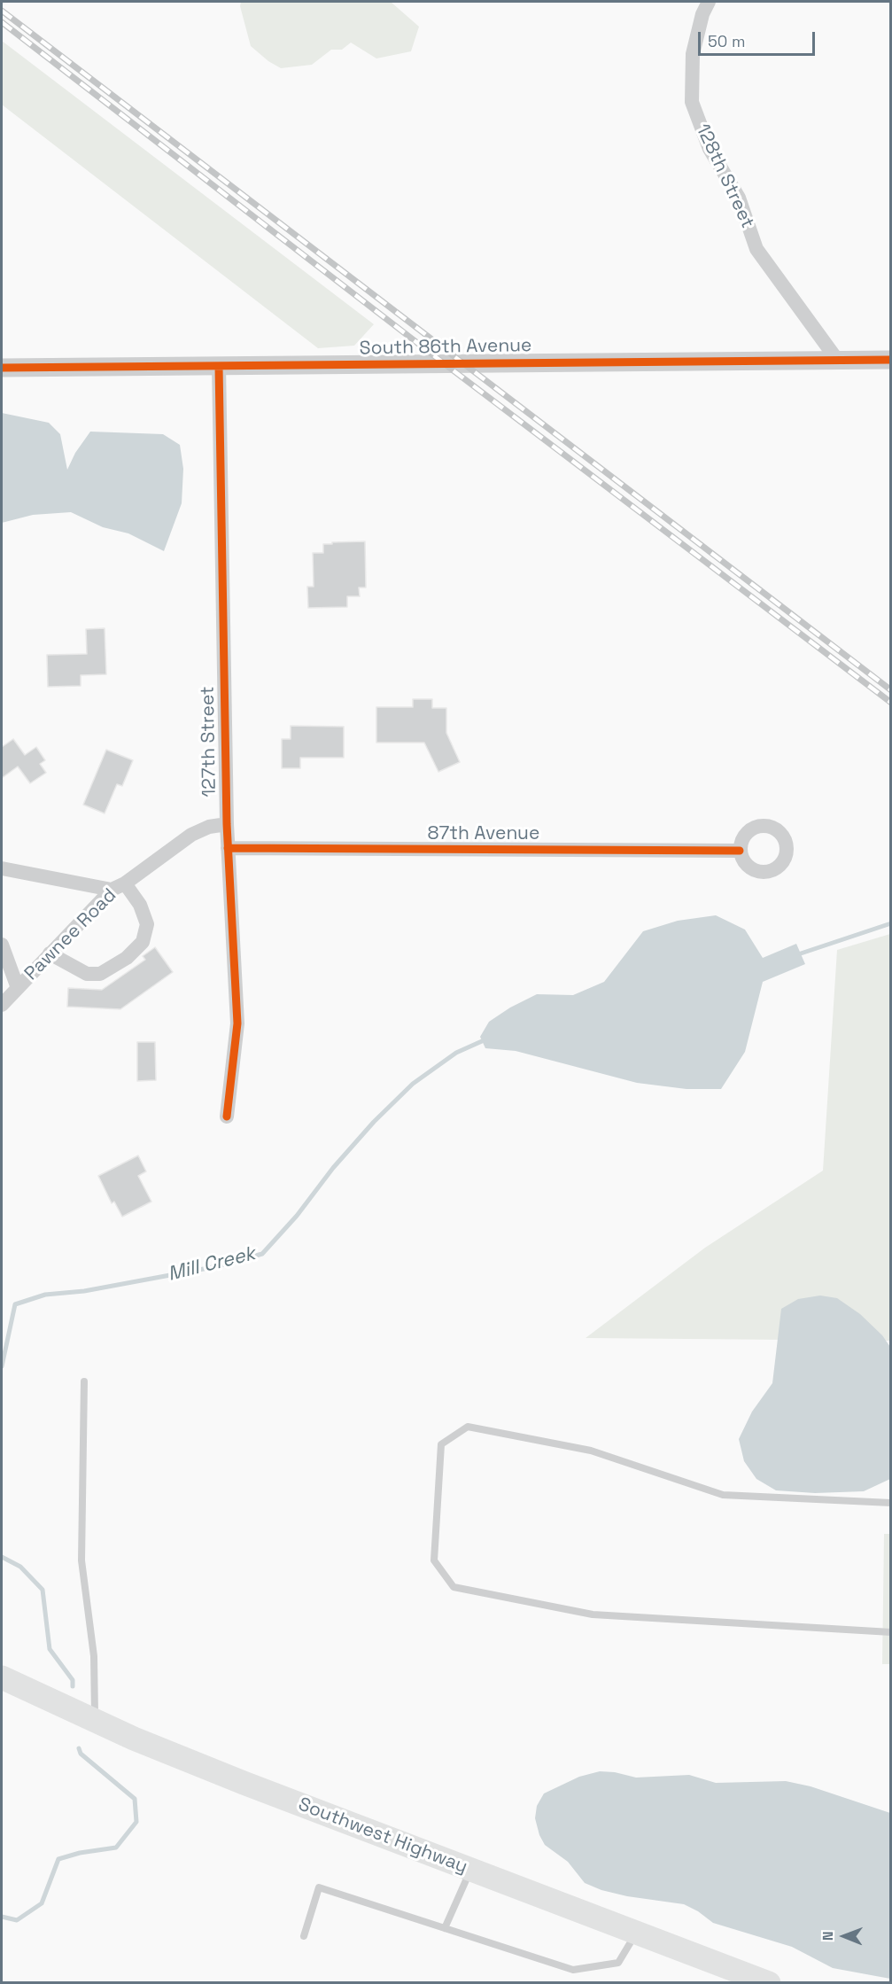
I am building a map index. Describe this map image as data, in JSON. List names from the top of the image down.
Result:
{
  "streets": {
    "main road": ["Southwest Highway"],
    "street": [
      "128th Street",
      "South 86th Avenue",
      "127th Street",
      "87th Avenue",
      "Pawnee Road"
    ]
  },
  "crossings": [
    ["128th Street", "South 86th Avenue"],
    ["South 86th Avenue", "127th Street"],
    ["127th Street", "87th Avenue"],
    ["127th Street", "Pawnee Road"]
  ],
  "water": ["Mill Creek"],
  "scale_bar": "50 m",
  "north": "left"
}
